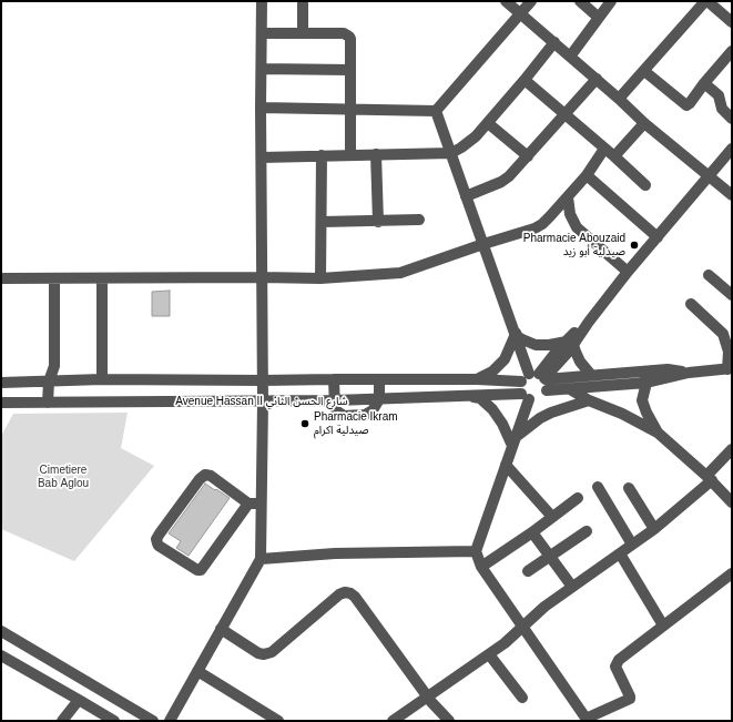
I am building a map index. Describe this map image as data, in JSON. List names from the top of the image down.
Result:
{
  "streets": {
    "street": ["Avenue Hassan II شارع الحسن الثاني"]
  },
  "parks": ["Cimetiere Bab Aglou"],
  "places": ["Pharmacie Abouzaid صيدلية أبو زيد", "Pharmacie Ikram صيدلية اكرام"]
}
